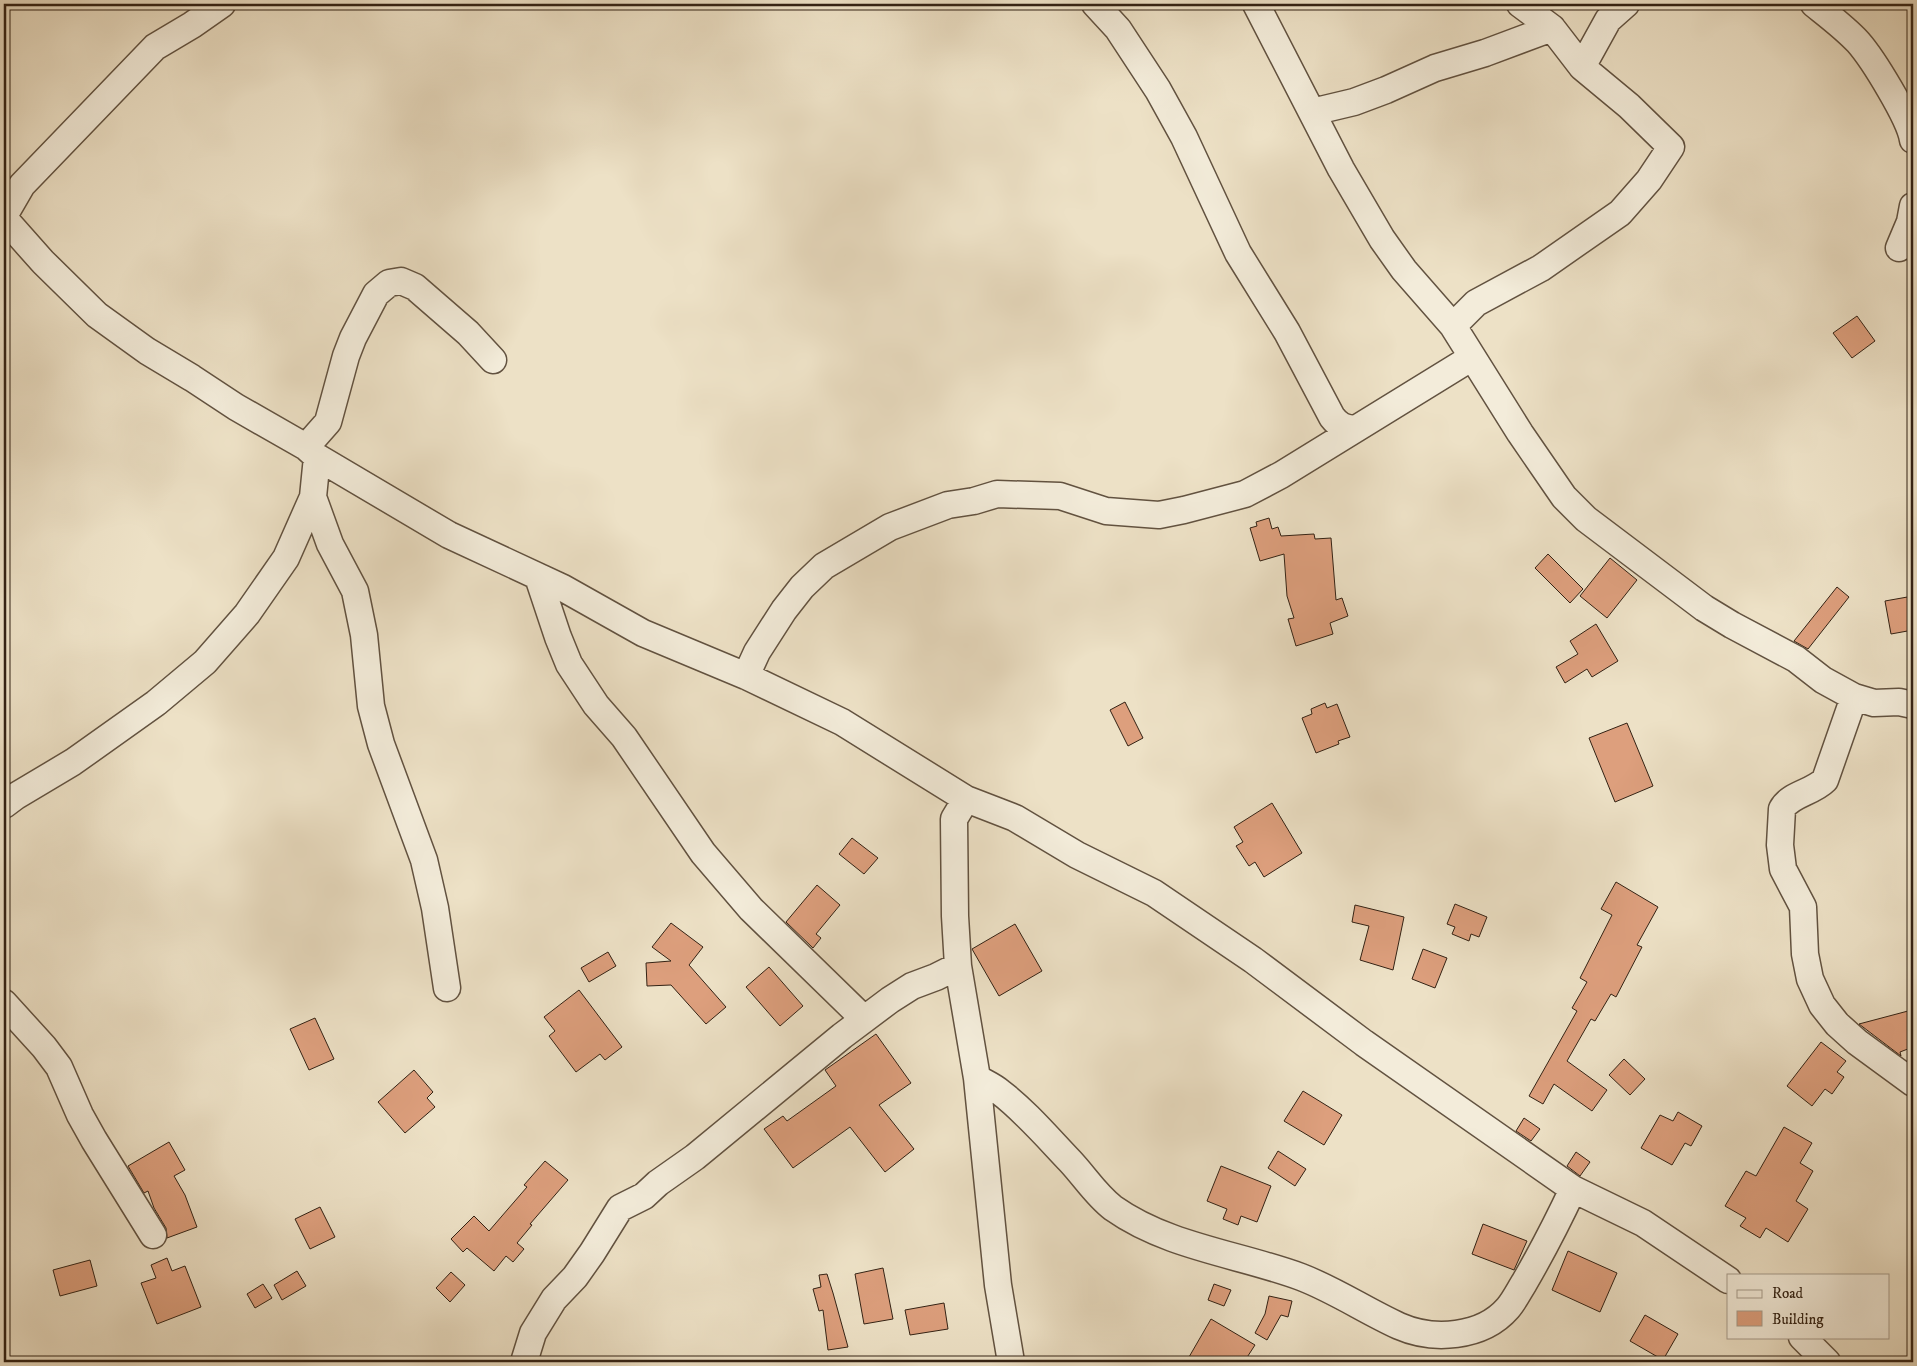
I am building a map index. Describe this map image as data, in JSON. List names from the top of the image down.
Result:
{
  "legend": ["Road", "Building"]
}
